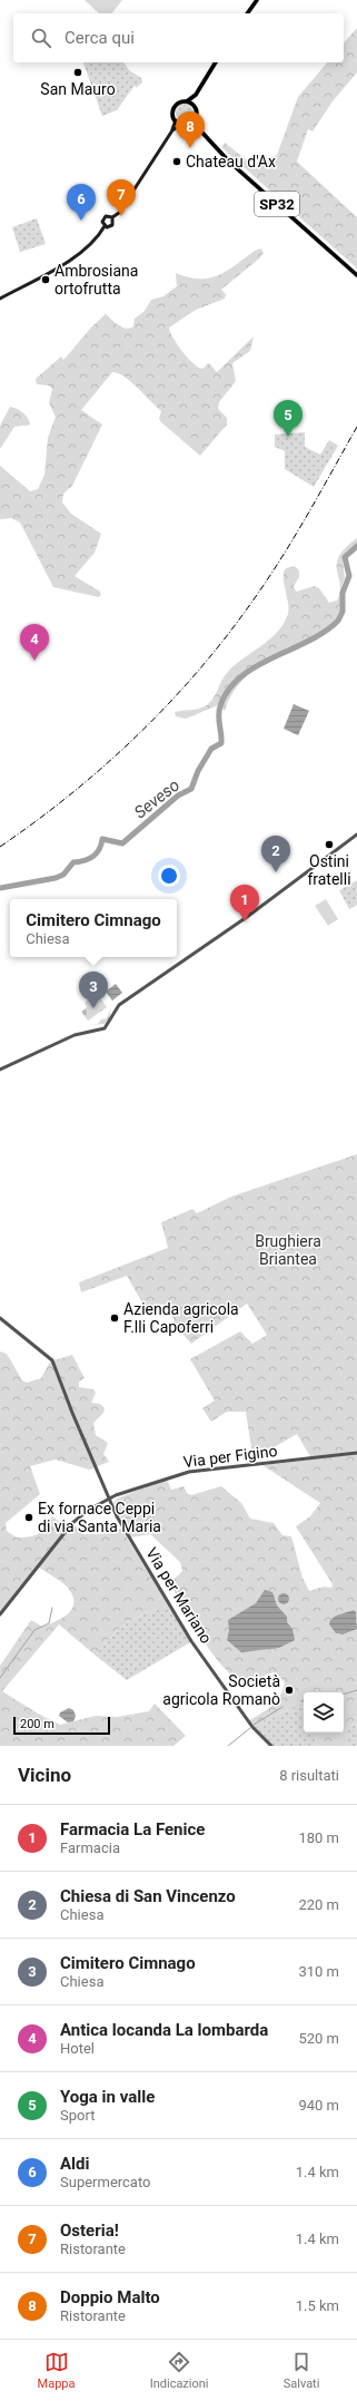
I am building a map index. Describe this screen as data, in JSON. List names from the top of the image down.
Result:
{
  "streets": {
    "main road": ["SP32"],
    "street": ["Via per Figino", "Via per Mariano"]
  },
  "crossings": [
    ["Via per Figino", "Via per Mariano"]
  ],
  "water": ["Seveso"],
  "parks": ["Brughiera Briantea"],
  "places": [
    "San Mauro",
    "Chateau d'Ax",
    "Ambrosiana ortofrutta",
    "Ostini fratelli",
    "Azienda agricola F.lli Capoferri",
    "Ex fornace Ceppi di via Santa Maria",
    "Società agricola Romanò"
  ],
  "scale_bar": "200 m",
  "page": {
    "search": "Cerca qui",
    "pins": [
      "8",
      "7",
      "6",
      "5",
      "4",
      "2",
      "1",
      "3"
    ],
    "popup": ["Cimitero Cimnago", "Chiesa"],
    "scale": "200 m",
    "heading": ["Vicino", "8 risultati"],
    "list": [
      {
        "mark": "1",
        "name": "Farmacia La Fenice",
        "note": "Farmacia",
        "value": "180 m"
      },
      {
        "mark": "2",
        "name": "Chiesa di San Vincenzo",
        "note": "Chiesa",
        "value": "220 m"
      },
      {
        "mark": "3",
        "name": "Cimitero Cimnago",
        "note": "Chiesa",
        "value": "310 m"
      },
      {
        "mark": "4",
        "name": "Antica locanda La lombarda",
        "note": "Hotel",
        "value": "520 m"
      },
      {
        "mark": "5",
        "name": "Yoga in valle",
        "note": "Sport",
        "value": "940 m"
      },
      {
        "mark": "6",
        "name": "Aldi",
        "note": "Supermercato",
        "value": "1.4 km"
      },
      {
        "mark": "7",
        "name": "Osteria!",
        "note": "Ristorante",
        "value": "1.4 km"
      },
      {
        "mark": "8",
        "name": "Doppio Malto",
        "note": "Ristorante",
        "value": "1.5 km"
      }
    ],
    "nav": ["Mappa", "Indicazioni", "Salvati"]
  }
}
